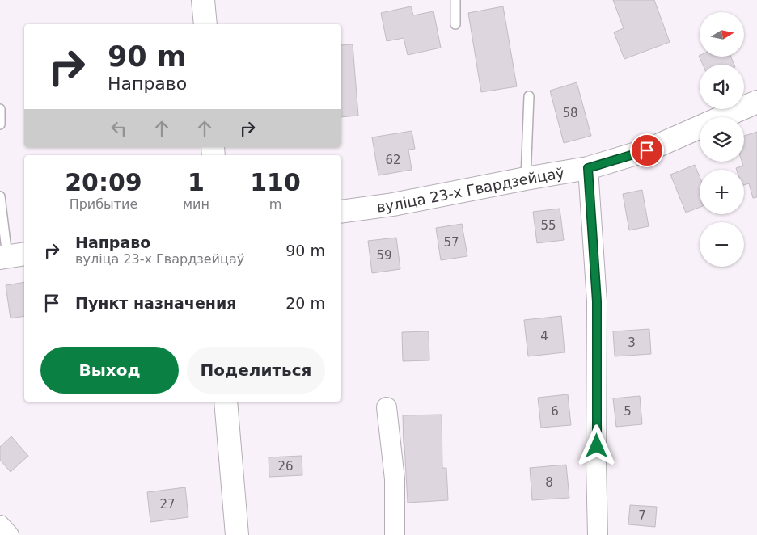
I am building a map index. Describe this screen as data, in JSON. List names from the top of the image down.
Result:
{
  "streets": {
    "street": ["вуліца 23-х Гвардзейцаў"]
  },
  "house_numbers": [
    "58",
    "62",
    "55",
    "57",
    "59",
    "4",
    "3",
    "6",
    "5",
    "26",
    "8",
    "27",
    "7"
  ],
  "north": "right",
  "page": {
    "map_buttons": ["+", "−"],
    "turn": ["90 m", "Направо"],
    "eta": [
      "20:09",
      "Прибытие",
      "1",
      "мин",
      "110",
      "m"
    ],
    "list": [
      {
        "name": "Направо",
        "note": "вуліца 23-х Гвардзейцаў",
        "value": "90 m"
      },
      {
        "name": "Пункт назначения",
        "value": "20 m"
      }
    ],
    "buttons": ["Выход", "Поделиться"]
  }
}
